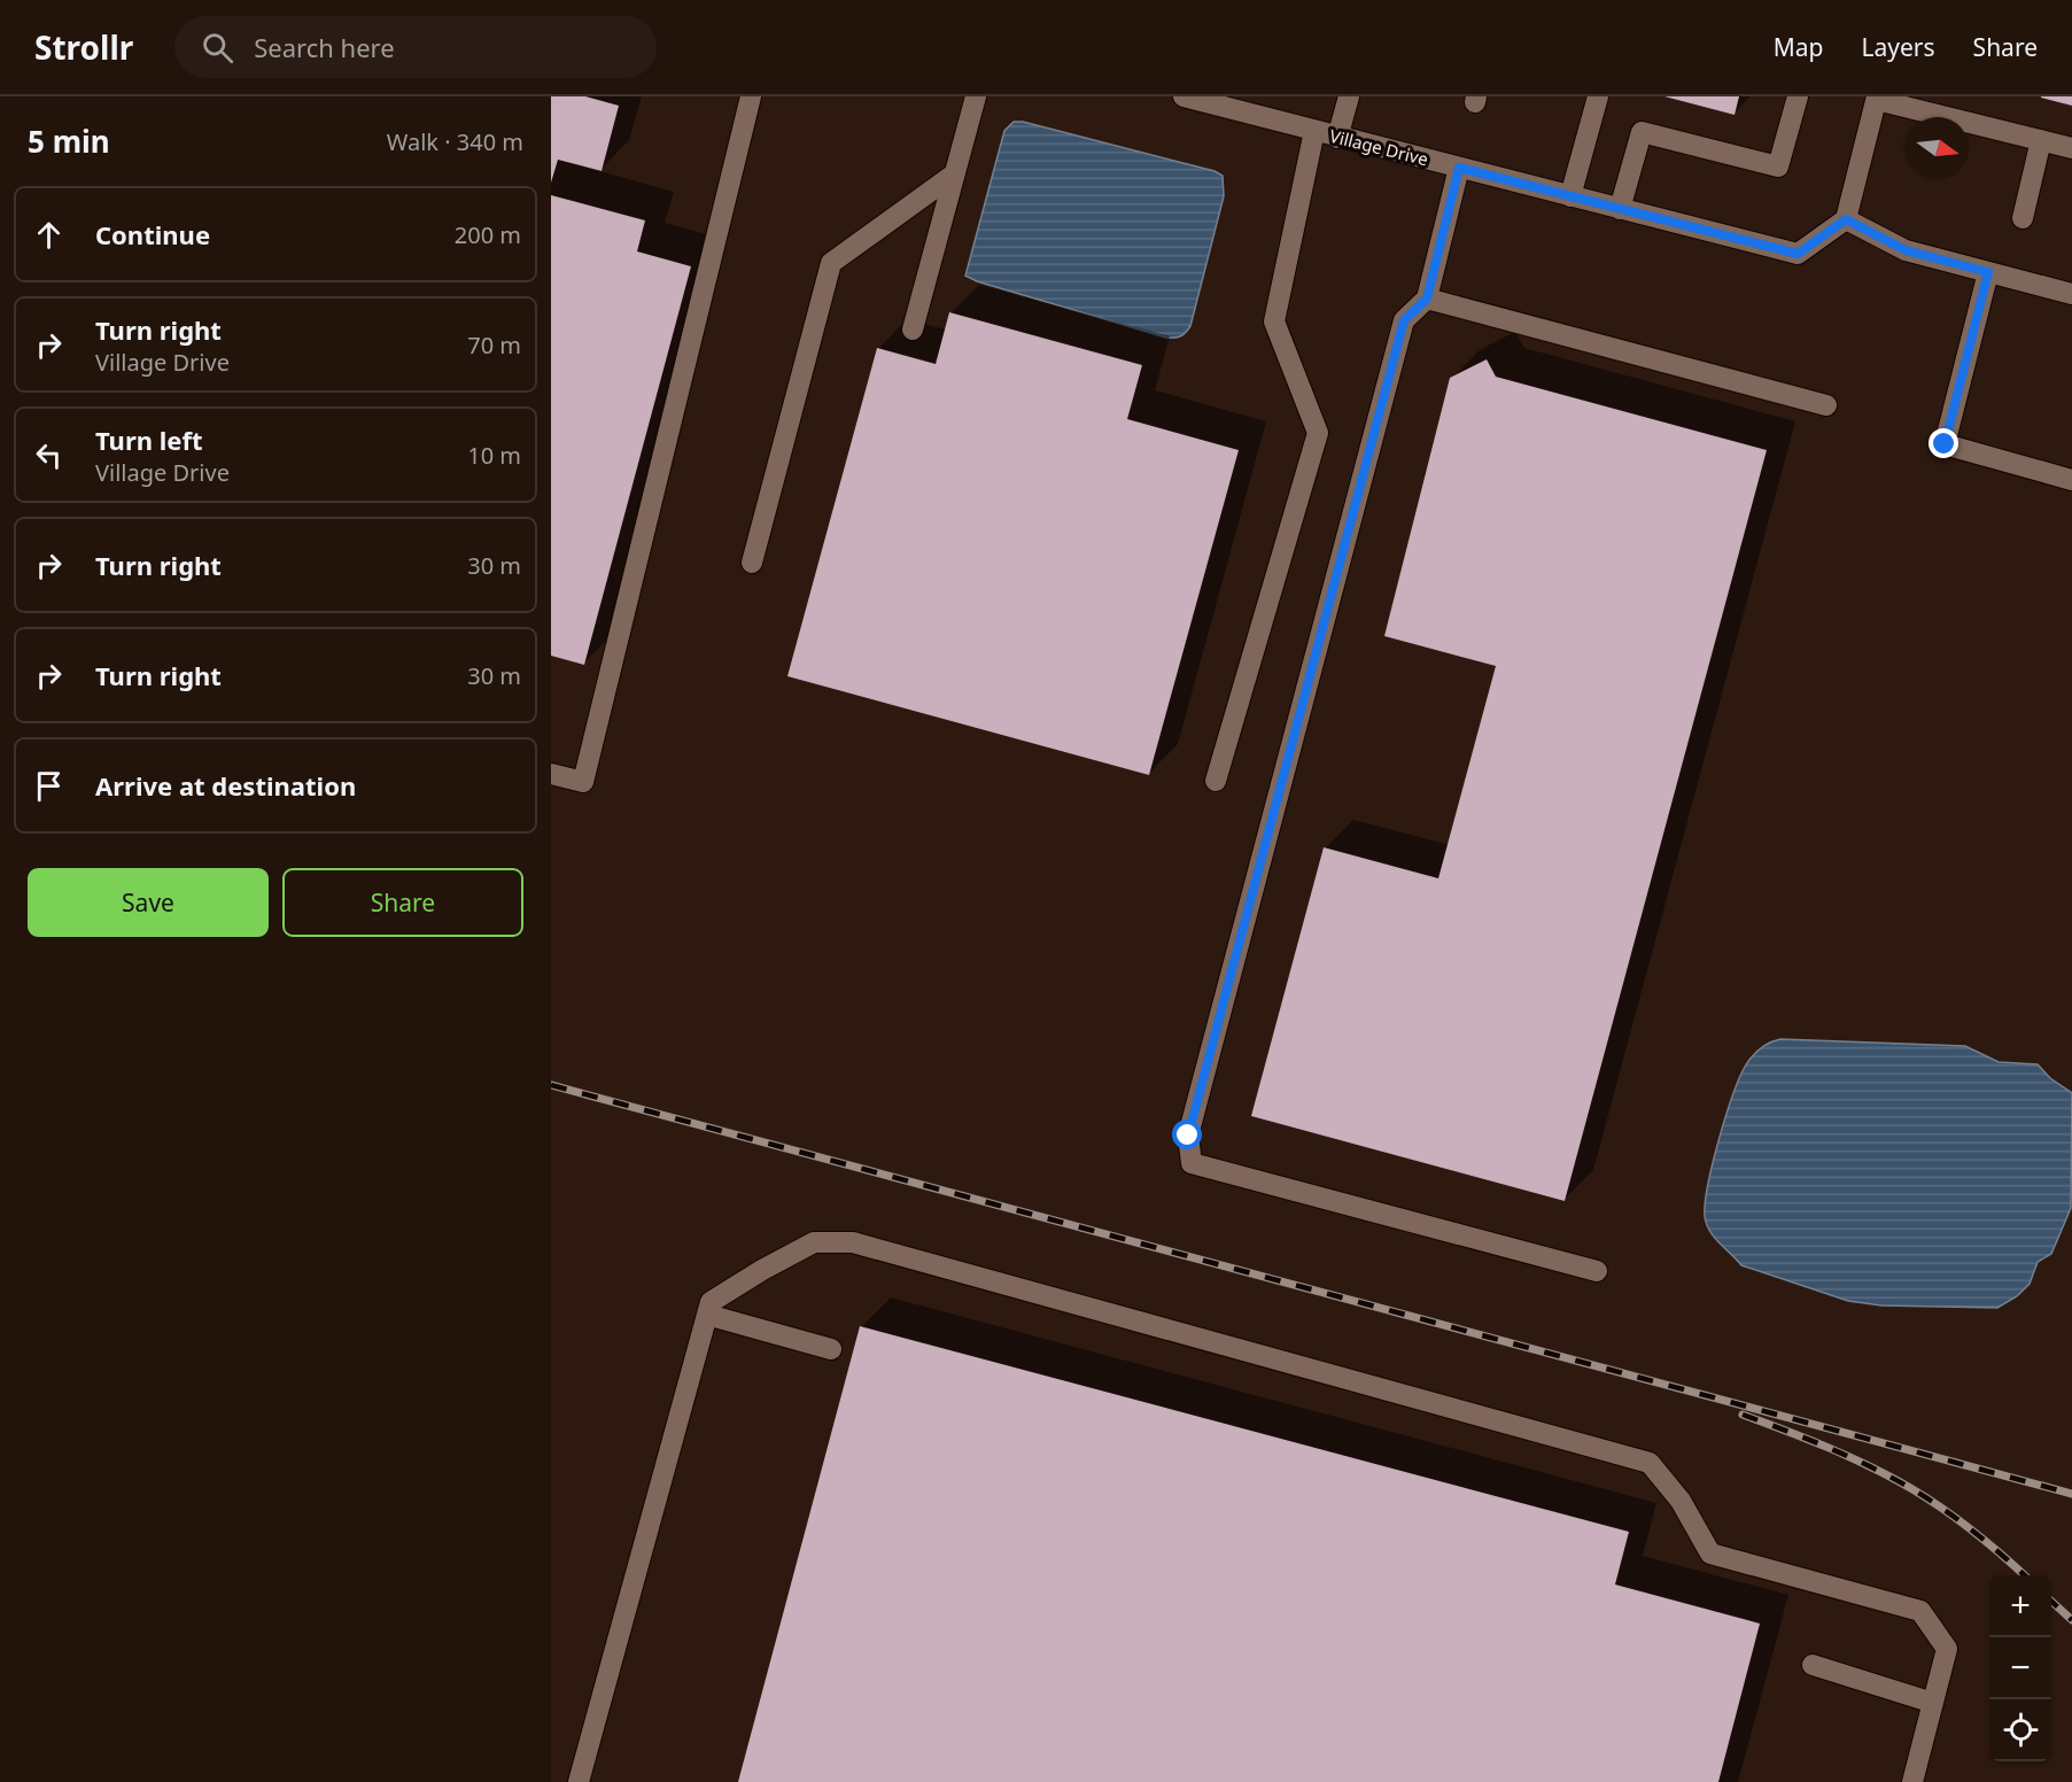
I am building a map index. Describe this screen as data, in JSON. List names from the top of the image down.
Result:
{
  "streets": {
    "street": ["Village Drive"]
  },
  "north": "right",
  "page": {
    "header": "Strollr",
    "search": "Search here",
    "nav": ["Map", "Layers", "Share"],
    "heading": ["5 min", "Walk · 340 m"],
    "list": [
      ["Continue", "200 m"],
      ["Turn right", "Village Drive", "70 m"],
      ["Turn left", "Village Drive", "10 m"],
      ["Turn right", "30 m"],
      ["Turn right", "30 m"],
      "Arrive at destination"
    ],
    "buttons": ["Save", "Share"],
    "map_buttons": ["+", "−"]
  }
}
